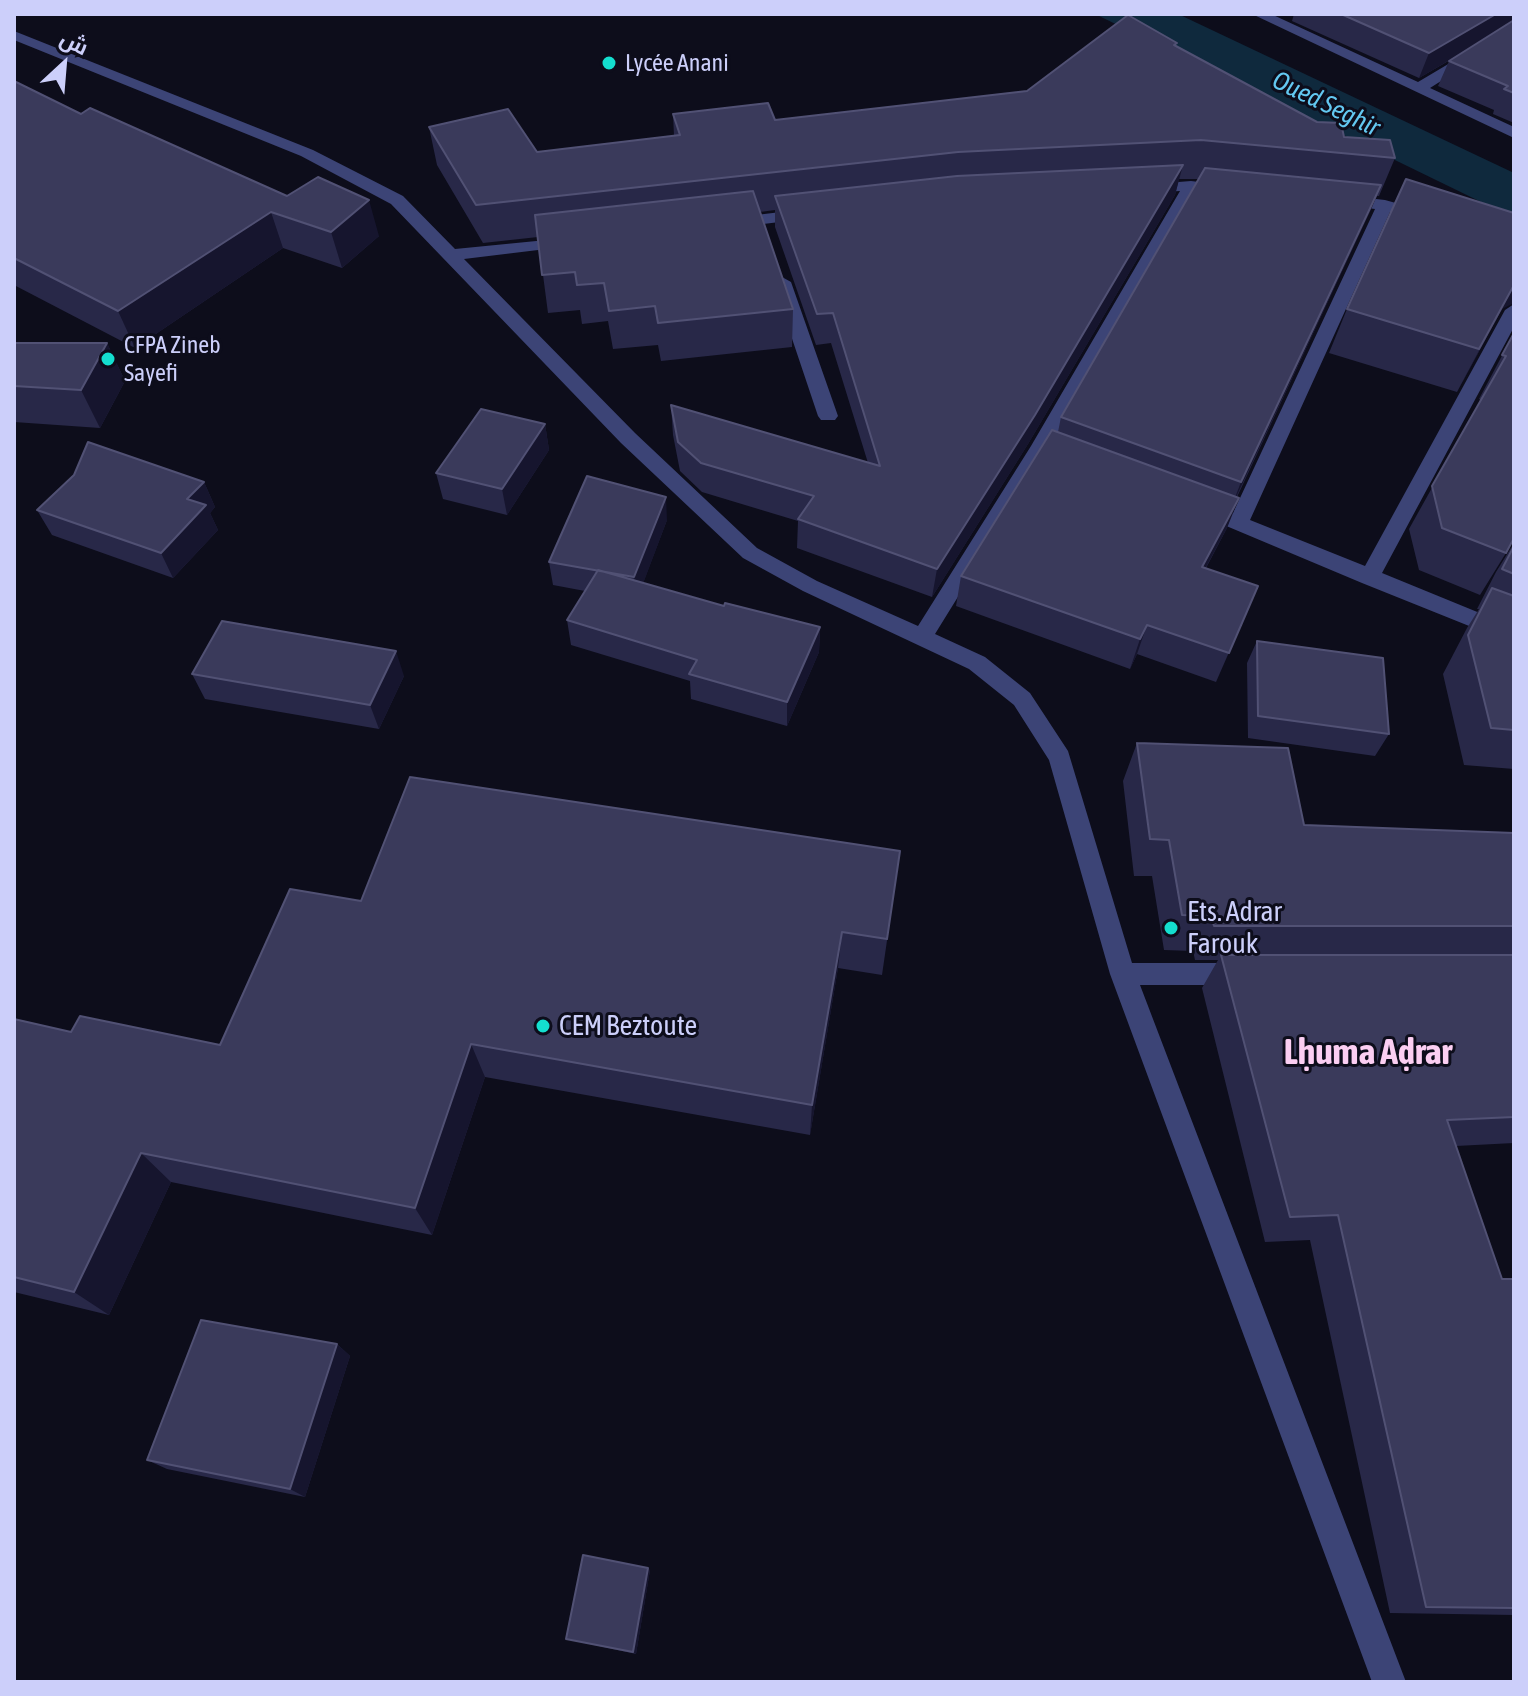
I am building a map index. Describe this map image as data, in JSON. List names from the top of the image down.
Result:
{
  "districts": ["Lḥuma Aḍrar"],
  "water": ["Oued Seghir"],
  "places": [
    "Lycée Anani",
    "CFPA Zineb Sayefi",
    "Ets. Adrar Farouk",
    "CEM Beztoute"
  ],
  "north": "top right"
}
